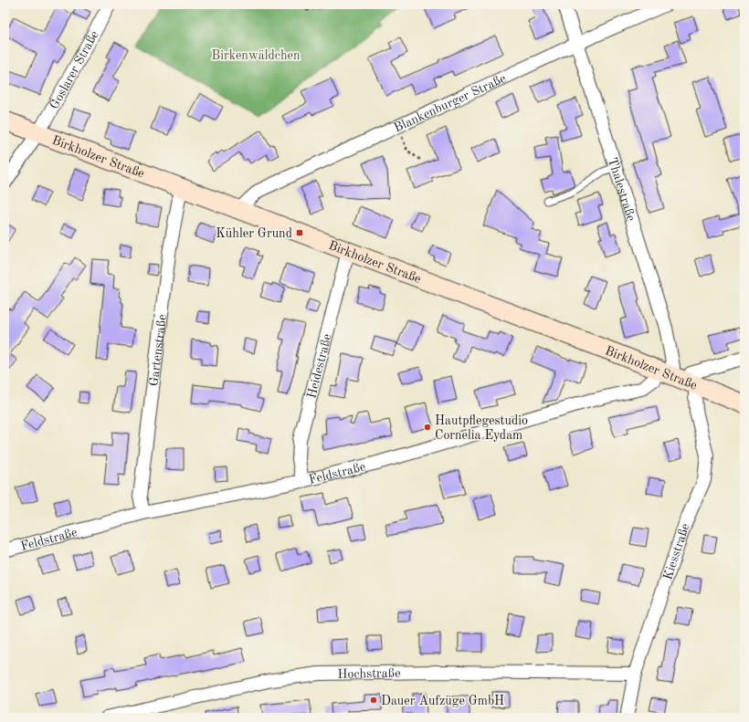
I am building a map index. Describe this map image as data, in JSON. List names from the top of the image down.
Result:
{
  "streets": {
    "street": [
      "Goslarer Straße",
      "Blankenburger Straße",
      "Birkholzer Straße",
      "Thalestraße",
      "Gartenstraße",
      "Heidestraße",
      "Feldstraße",
      "Kiesstraße",
      "Hochstraße"
    ]
  },
  "crossings": [
    ["Goslarer Straße", "Birkholzer Straße"],
    ["Blankenburger Straße", "Birkholzer Straße"],
    ["Blankenburger Straße", "Thalestraße"],
    ["Birkholzer Straße", "Thalestraße"],
    ["Birkholzer Straße", "Gartenstraße"],
    ["Birkholzer Straße", "Heidestraße"],
    ["Birkholzer Straße", "Feldstraße"],
    ["Birkholzer Straße", "Kiesstraße"],
    ["Thalestraße", "Feldstraße"],
    ["Gartenstraße", "Feldstraße"],
    ["Heidestraße", "Feldstraße"],
    ["Kiesstraße", "Hochstraße"]
  ],
  "parks": ["Birkenwäldchen"],
  "places": {
    "transit": ["Kühler Grund"],
    "other": ["Hautpflegestudio Cornelia Eydam", "Dauer Aufzüge GmbH"]
  }
}
